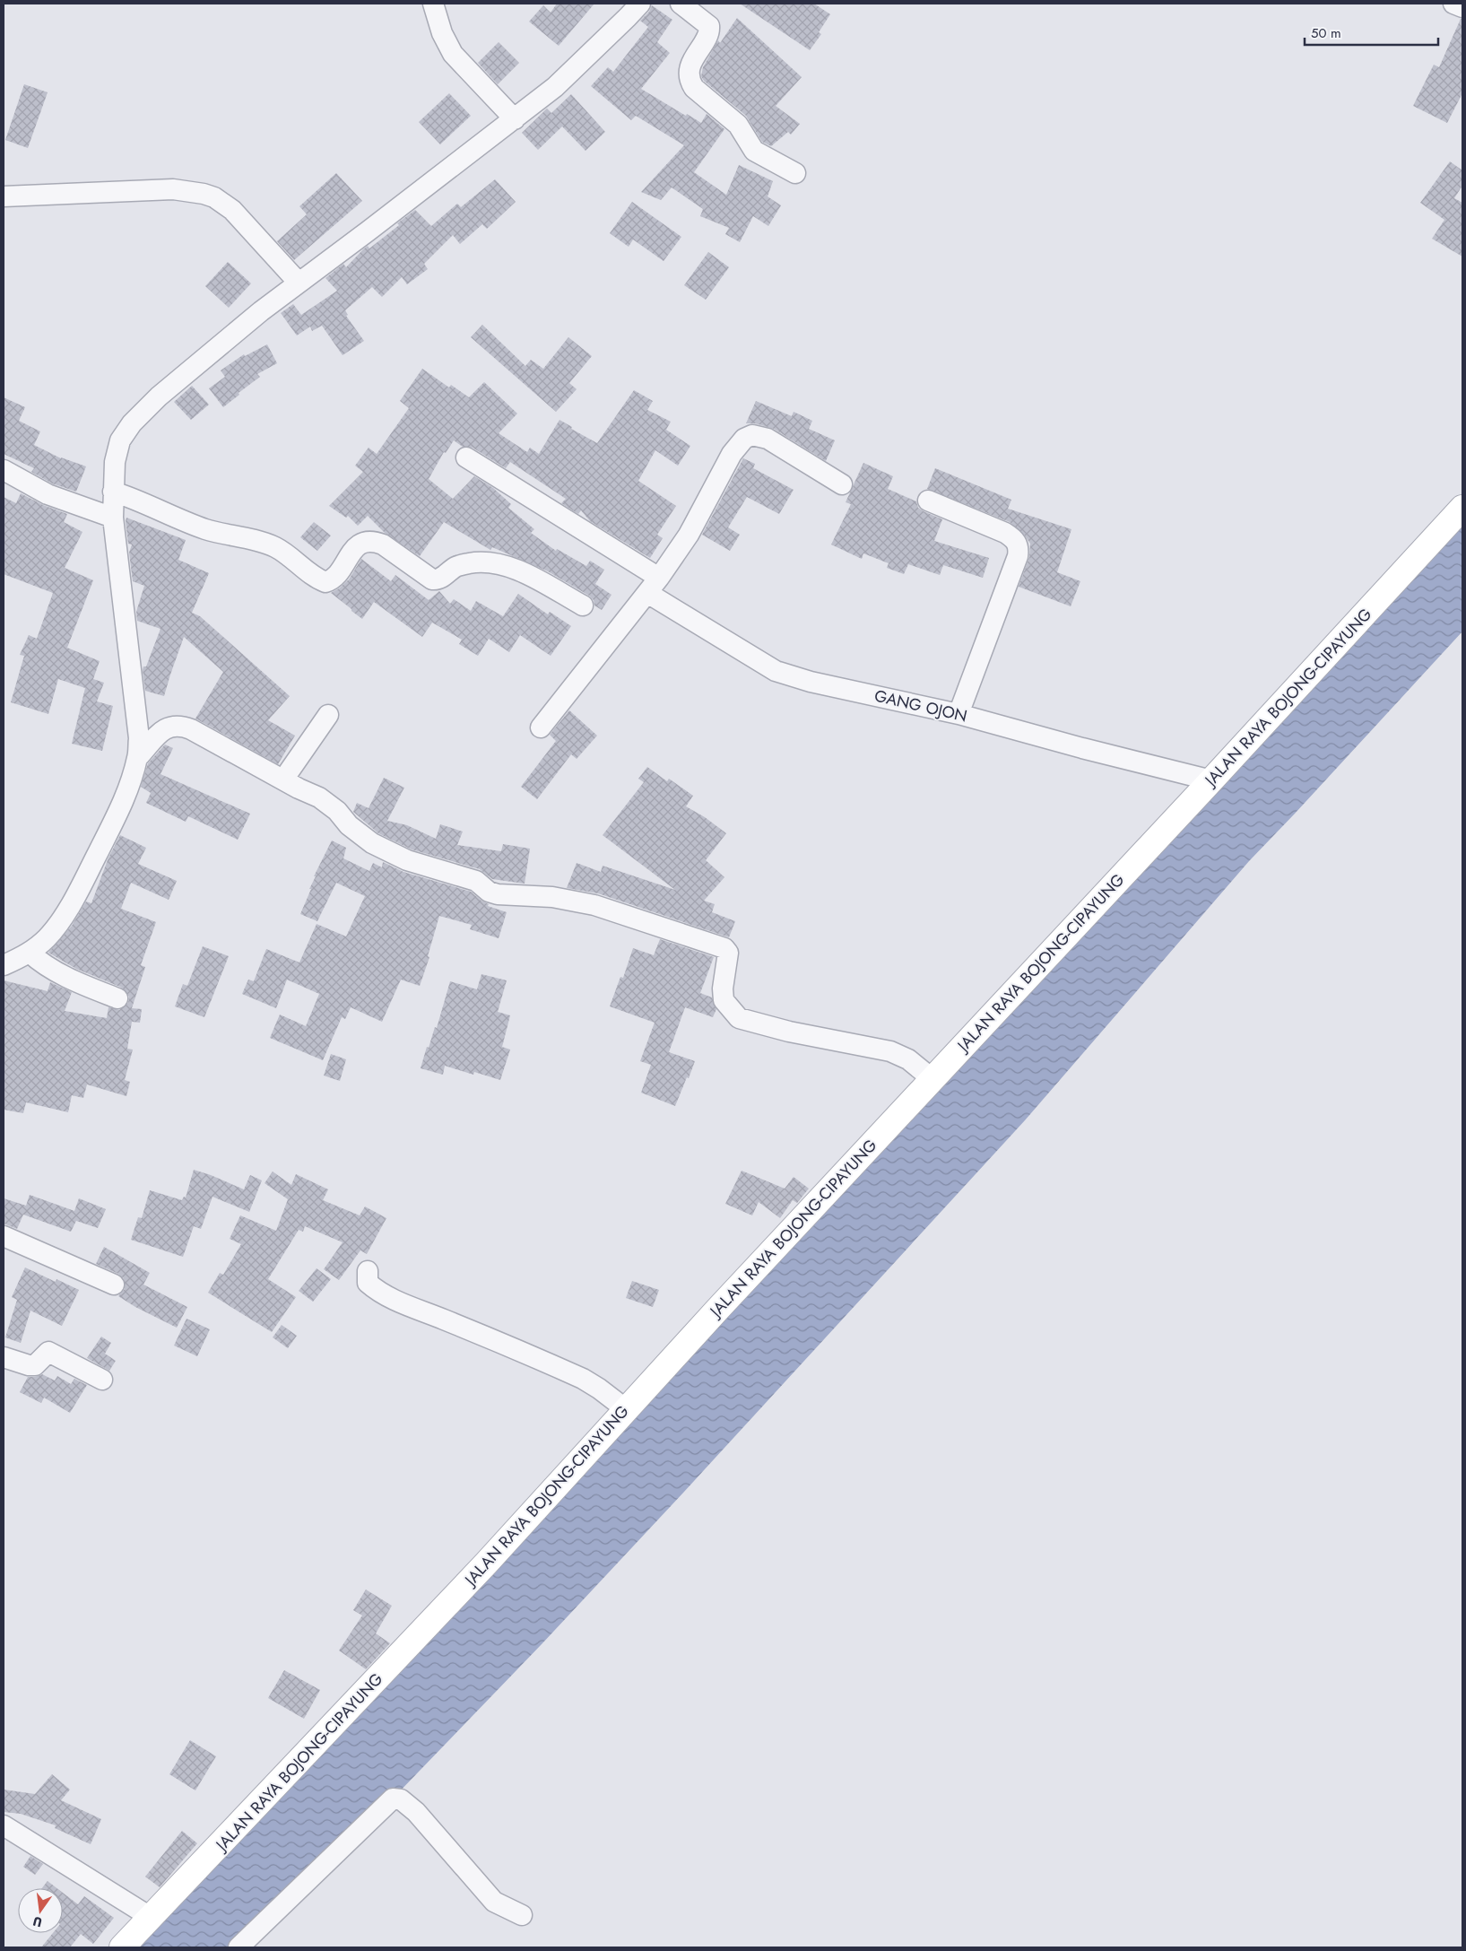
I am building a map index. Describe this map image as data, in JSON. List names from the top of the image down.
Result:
{
  "streets": {
    "street": ["JALAN RAYA BOJONG-CIPAYUNG", "GANG OJON"]
  },
  "crossings": [
    ["JALAN RAYA BOJONG-CIPAYUNG", "GANG OJON"]
  ],
  "scale_bar": "50 m",
  "north": "bottom"
}
